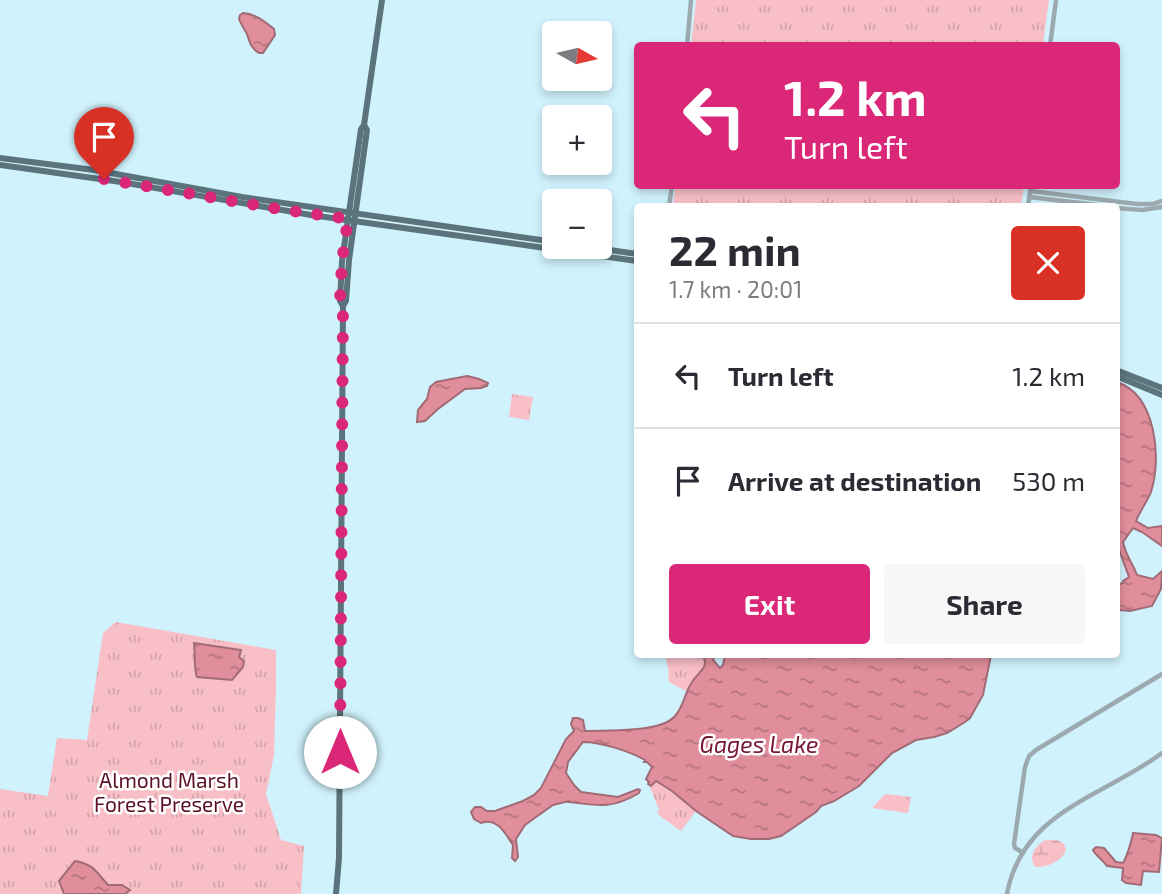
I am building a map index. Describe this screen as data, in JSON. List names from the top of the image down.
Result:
{
  "water": ["Gages Lake"],
  "parks": ["Almond Marsh Forest Preserve"],
  "north": "right",
  "page": {
    "map_buttons": ["+", "−"],
    "turn": ["1.2 km", "Turn left"],
    "heading": ["22 min", "1.7 km · 20:01"],
    "list": [
      {
        "name": "Turn left",
        "value": "1.2 km"
      },
      {
        "name": "Arrive at destination",
        "value": "530 m"
      }
    ],
    "buttons": ["Exit", "Share"]
  }
}
